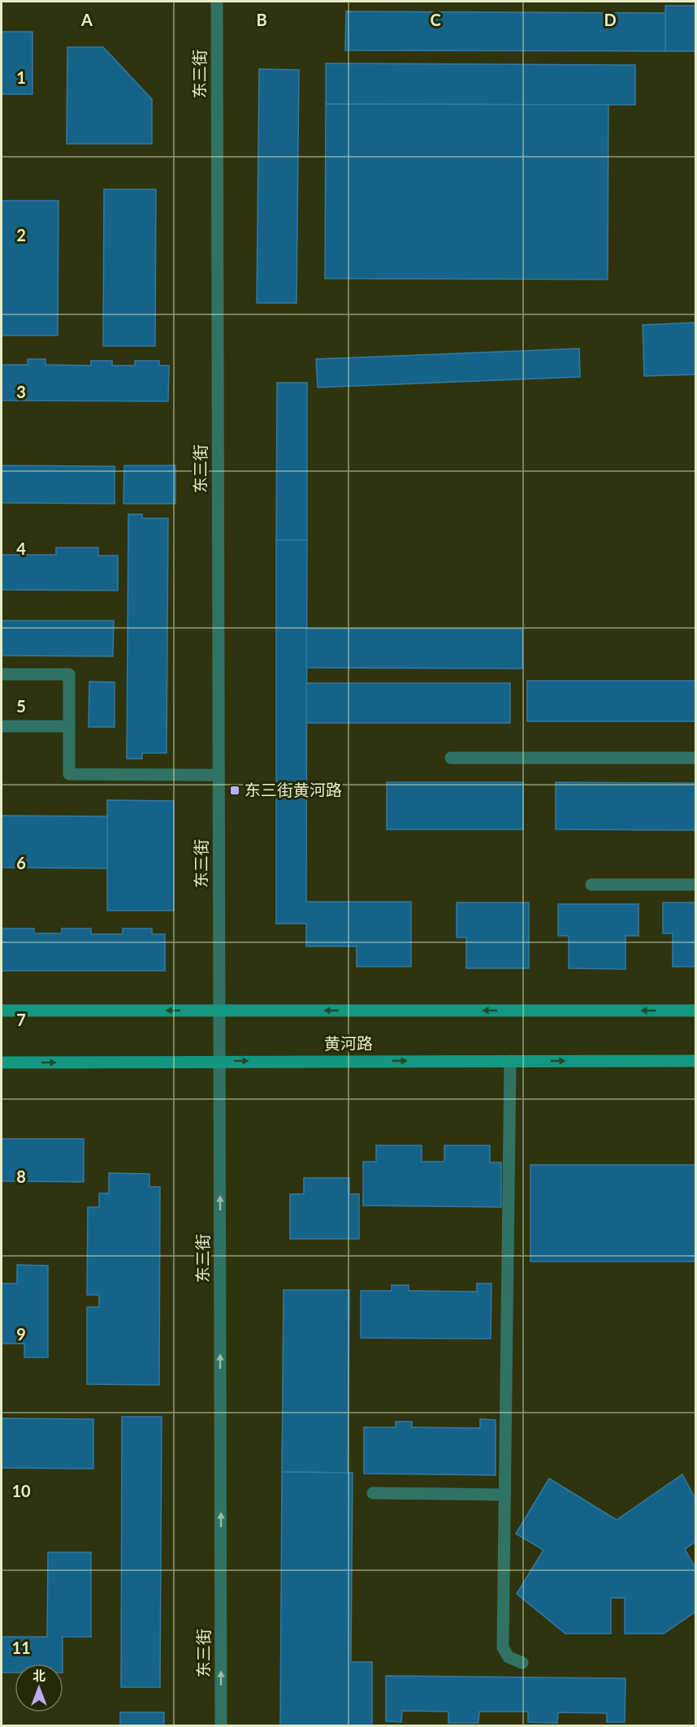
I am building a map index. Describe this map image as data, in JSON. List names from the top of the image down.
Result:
{
  "streets": {
    "main road": ["黄河路"],
    "street": ["东三街"]
  },
  "crossings": [
    ["东三街", "黄河路"]
  ],
  "one_way": ["东三街"],
  "places": {
    "transit": ["东三街黄河路"]
  },
  "north": "top",
  "grid": {
    "columns": [
      "A",
      "B",
      "C",
      "D"
    ],
    "rows": [
      "1",
      "2",
      "3",
      "4",
      "5",
      "6",
      "7",
      "8",
      "9",
      "10",
      "11"
    ]
  }
}
